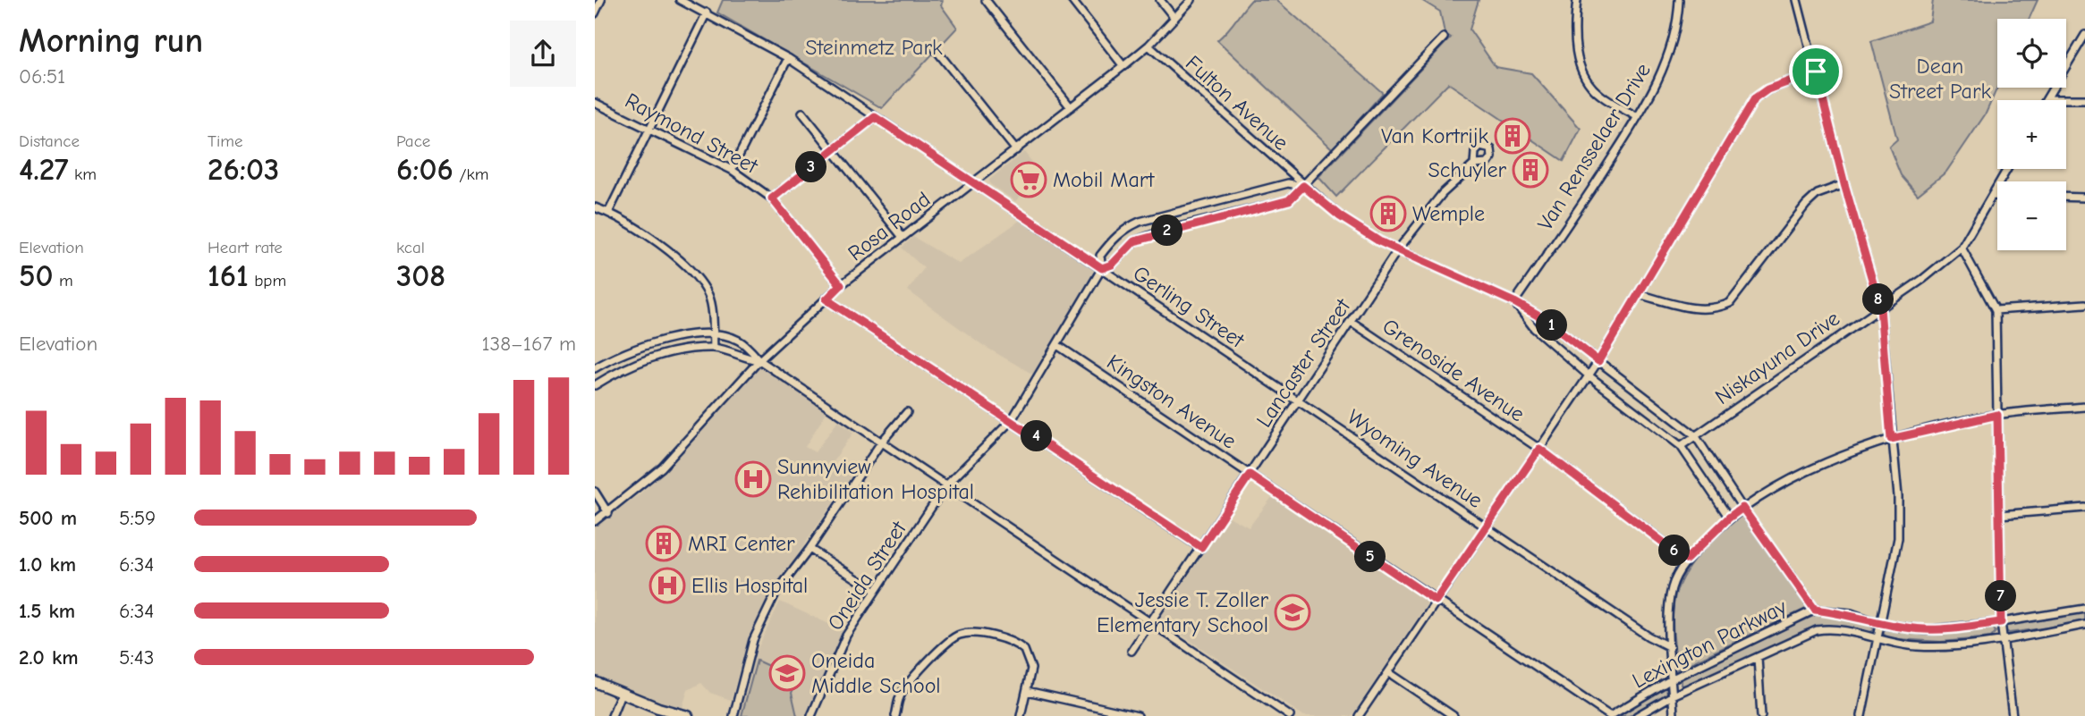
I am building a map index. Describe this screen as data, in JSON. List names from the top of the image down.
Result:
{
  "streets": {
    "street": [
      "Fulton Avenue",
      "Raymond Street",
      "Van Rensselaer Drive",
      "Rosa Road",
      "Gerling Street",
      "Niskayuna Drive",
      "Lancaster Street",
      "Grenoside Avenue",
      "Kingston Avenue",
      "Wyoming Avenue",
      "Oneida Street",
      "Lexington Parkway"
    ]
  },
  "crossings": [
    ["Fulton Avenue", "Van Rensselaer Drive"],
    ["Fulton Avenue", "Rosa Road"],
    ["Fulton Avenue", "Niskayuna Drive"],
    ["Fulton Avenue", "Lancaster Street"],
    ["Fulton Avenue", "Lexington Parkway"],
    ["Raymond Street", "Rosa Road"],
    ["Rosa Road", "Gerling Street"],
    ["Gerling Street", "Lancaster Street"],
    ["Gerling Street", "Wyoming Avenue"],
    ["Gerling Street", "Oneida Street"],
    ["Lancaster Street", "Grenoside Avenue"],
    ["Lancaster Street", "Kingston Avenue"],
    ["Lancaster Street", "Wyoming Avenue"],
    ["Kingston Avenue", "Oneida Street"],
    ["Kingston Avenue", "Lexington Parkway"]
  ],
  "parks": ["Steinmetz Park", "Dean Street Park"],
  "places": {
    "building": [
      "Van Kortrijk",
      "Schuyler",
      "Wemple",
      "MRI Center"
    ],
    "supermarket": ["Mobil Mart"],
    "hospital": ["Sunnyview Rehibilitation Hospital", "Ellis Hospital"],
    "school or university": ["Jessie T. Zoller Elementary School", "Oneida Middle School"]
  },
  "page": {
    "heading": ["Morning run", "06:51"],
    "map_buttons": ["+", "−"],
    "stats": [
      ["Distance", "4.27 km"],
      ["Time", "26:03"],
      ["Pace", "6:06 /km"],
      ["Elevation", "50 m"],
      ["Heart rate", "161 bpm"],
      ["kcal", "308"]
    ],
    "pins": [
      "3",
      "2",
      "8",
      "1",
      "4",
      "6",
      "5",
      "7"
    ],
    "chart": ["Elevation", "138–167 m"],
    "list": [
      {
        "name": "500 m",
        "note": "5:59"
      },
      {
        "name": "1.0 km",
        "note": "6:34"
      },
      {
        "name": "1.5 km",
        "note": "6:34"
      },
      {
        "name": "2.0 km",
        "note": "5:43"
      }
    ]
  }
}
